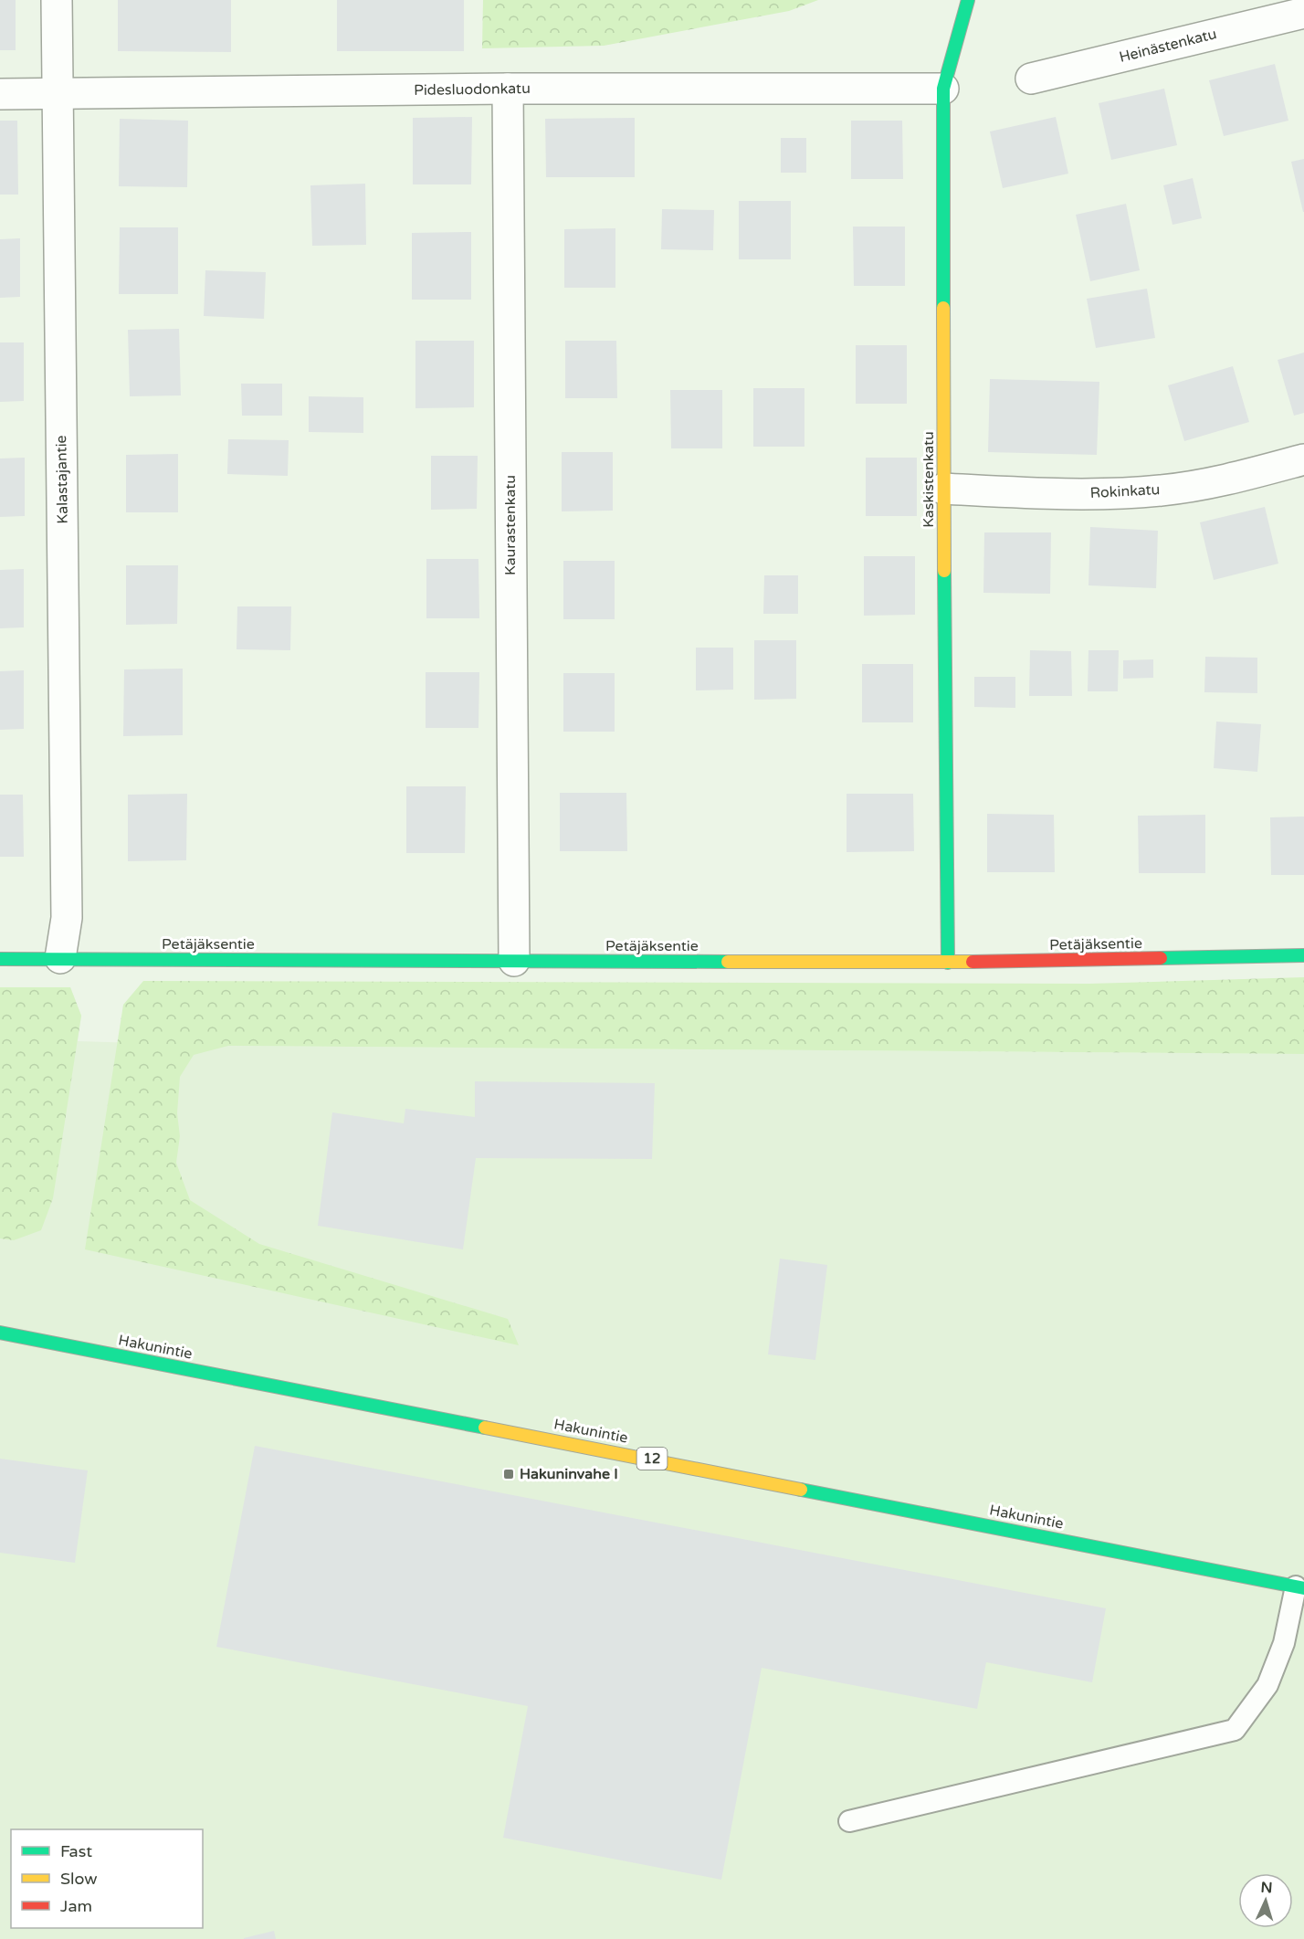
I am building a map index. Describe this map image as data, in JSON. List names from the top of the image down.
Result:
{
  "streets": {
    "main road": [
      "Kaskistenkatu",
      "Petäjäksentie",
      "Hakunintie",
      "12"
    ],
    "street": [
      "Heinästenkatu",
      "Pidesluodonkatu",
      "Kalastajantie",
      "Rokinkatu",
      "Kaurastenkatu"
    ]
  },
  "crossings": [
    ["Pidesluodonkatu", "Kalastajantie"],
    ["Pidesluodonkatu", "Kaskistenkatu"],
    ["Pidesluodonkatu", "Kaurastenkatu"],
    ["Kalastajantie", "Petäjäksentie"],
    ["Kaskistenkatu", "Rokinkatu"],
    ["Kaskistenkatu", "Petäjäksentie"],
    ["Kaurastenkatu", "Petäjäksentie"]
  ],
  "places": {
    "transit": ["Hakuninvahe I"]
  },
  "legend": ["Fast", "Slow", "Jam"],
  "north": "top"
}
